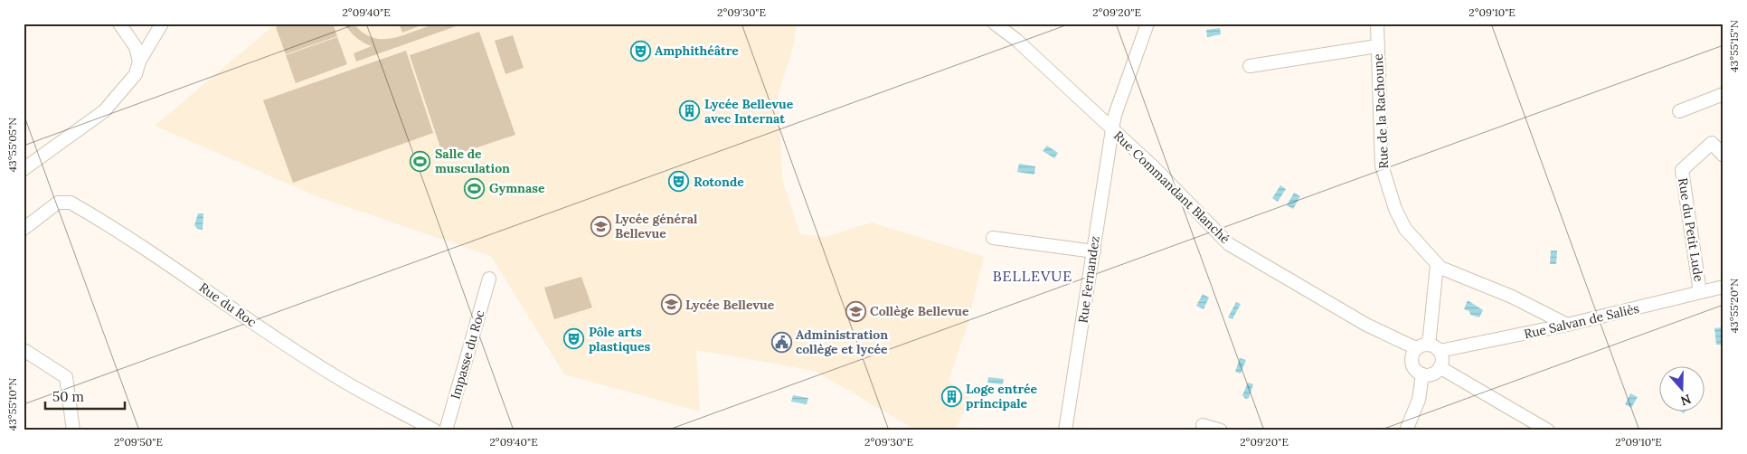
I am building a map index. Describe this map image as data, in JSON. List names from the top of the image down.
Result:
{
  "streets": {
    "street": [
      "Rue de la Rachoune",
      "Rue Commandant Blanché",
      "Rue du Petit Lude",
      "Rue Fernandez",
      "Rue du Roc",
      "Rue Salvan de Saliès",
      "Impasse du Roc"
    ]
  },
  "crossings": [
    ["Rue Commandant Blanché", "Rue Fernandez"],
    ["Rue Commandant Blanché", "Rue Salvan de Saliès"],
    ["Rue du Petit Lude", "Rue Salvan de Saliès"]
  ],
  "districts": ["BELLEVUE"],
  "places": {
    "theatre": ["Amphithéâtre", "Rotonde", "Pôle arts plastiques"],
    "building": ["Lycée Bellevue avec Internat", "Loge entrée principale"],
    "sports": ["Salle de musculation", "Gymnase"],
    "school or university": ["Lycée général Bellevue", "Lycée Bellevue", "Collège Bellevue"],
    "public building": ["Administration collège et lycée"]
  },
  "scale_bar": "50 m",
  "north": "bottom",
  "coordinates": [
    "2°09'40\"E",
    "2°09'30\"E",
    "2°09'20\"E",
    "2°09'10\"E",
    "43°55'15\"N",
    "43°55'05\"N",
    "43°55'20\"N",
    "43°55'10\"N",
    "2°09'50\"E"
  ]
}
